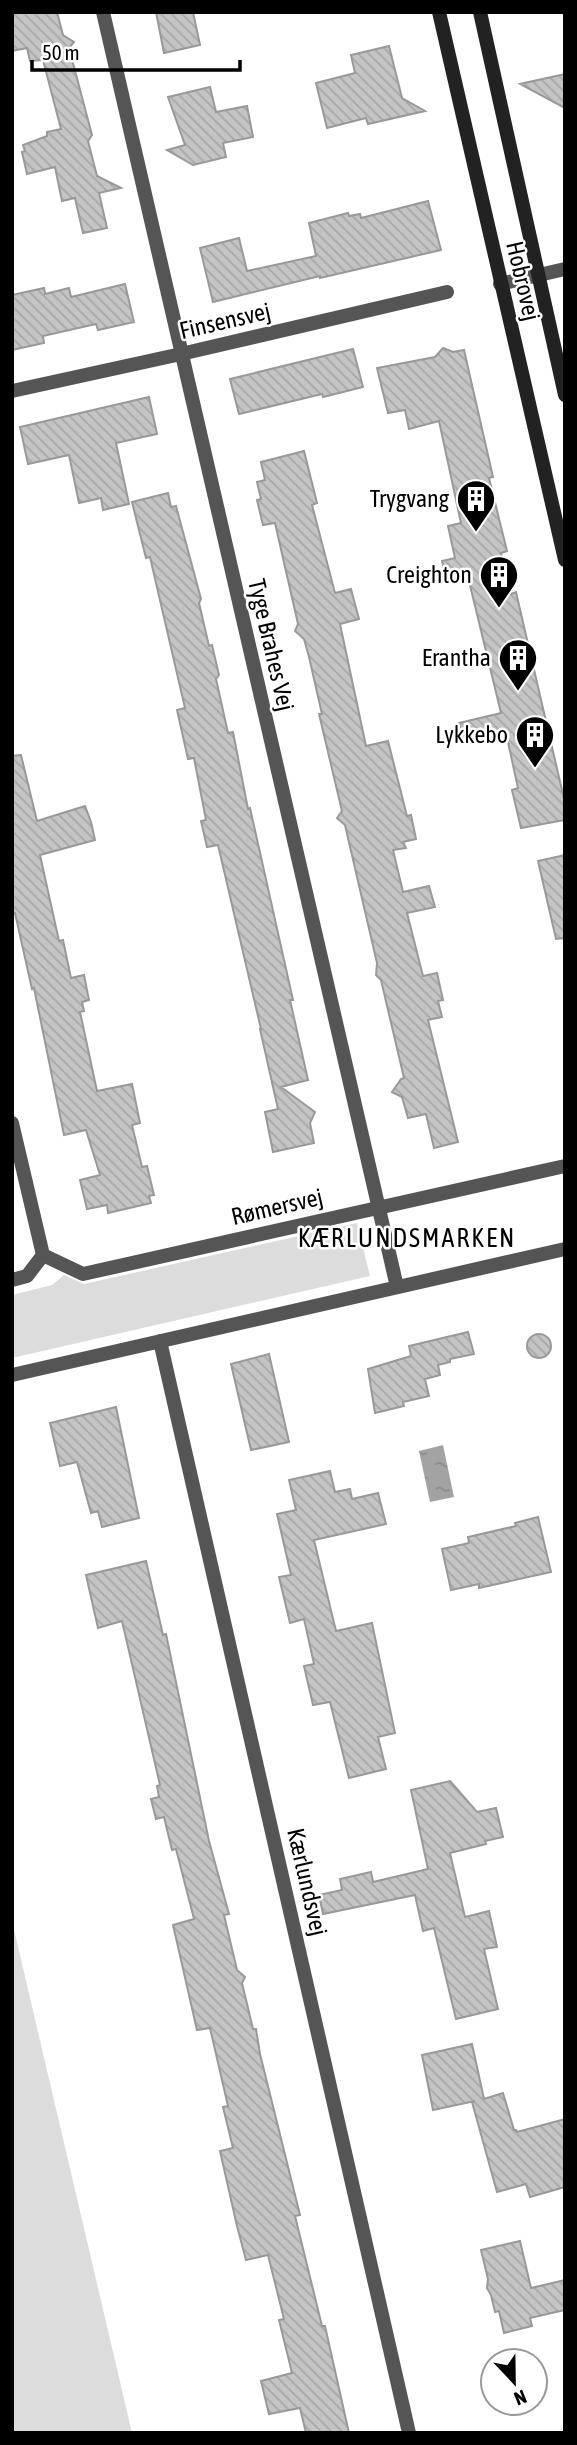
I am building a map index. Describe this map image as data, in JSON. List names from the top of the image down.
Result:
{
  "streets": {
    "main road": ["Hobrovej"],
    "street": [
      "Finsensvej",
      "Tyge Brahes Vej",
      "Rømersvej",
      "Kærlundsvej"
    ]
  },
  "crossings": [
    ["Finsensvej", "Tyge Brahes Vej"],
    ["Tyge Brahes Vej", "Rømersvej"]
  ],
  "districts": ["KÆRLUNDSMARKEN"],
  "places": {
    "building": [
      "Trygvang",
      "Creighton",
      "Erantha",
      "Lykkebo"
    ]
  },
  "scale_bar": "50 m",
  "north": "bottom"
}
